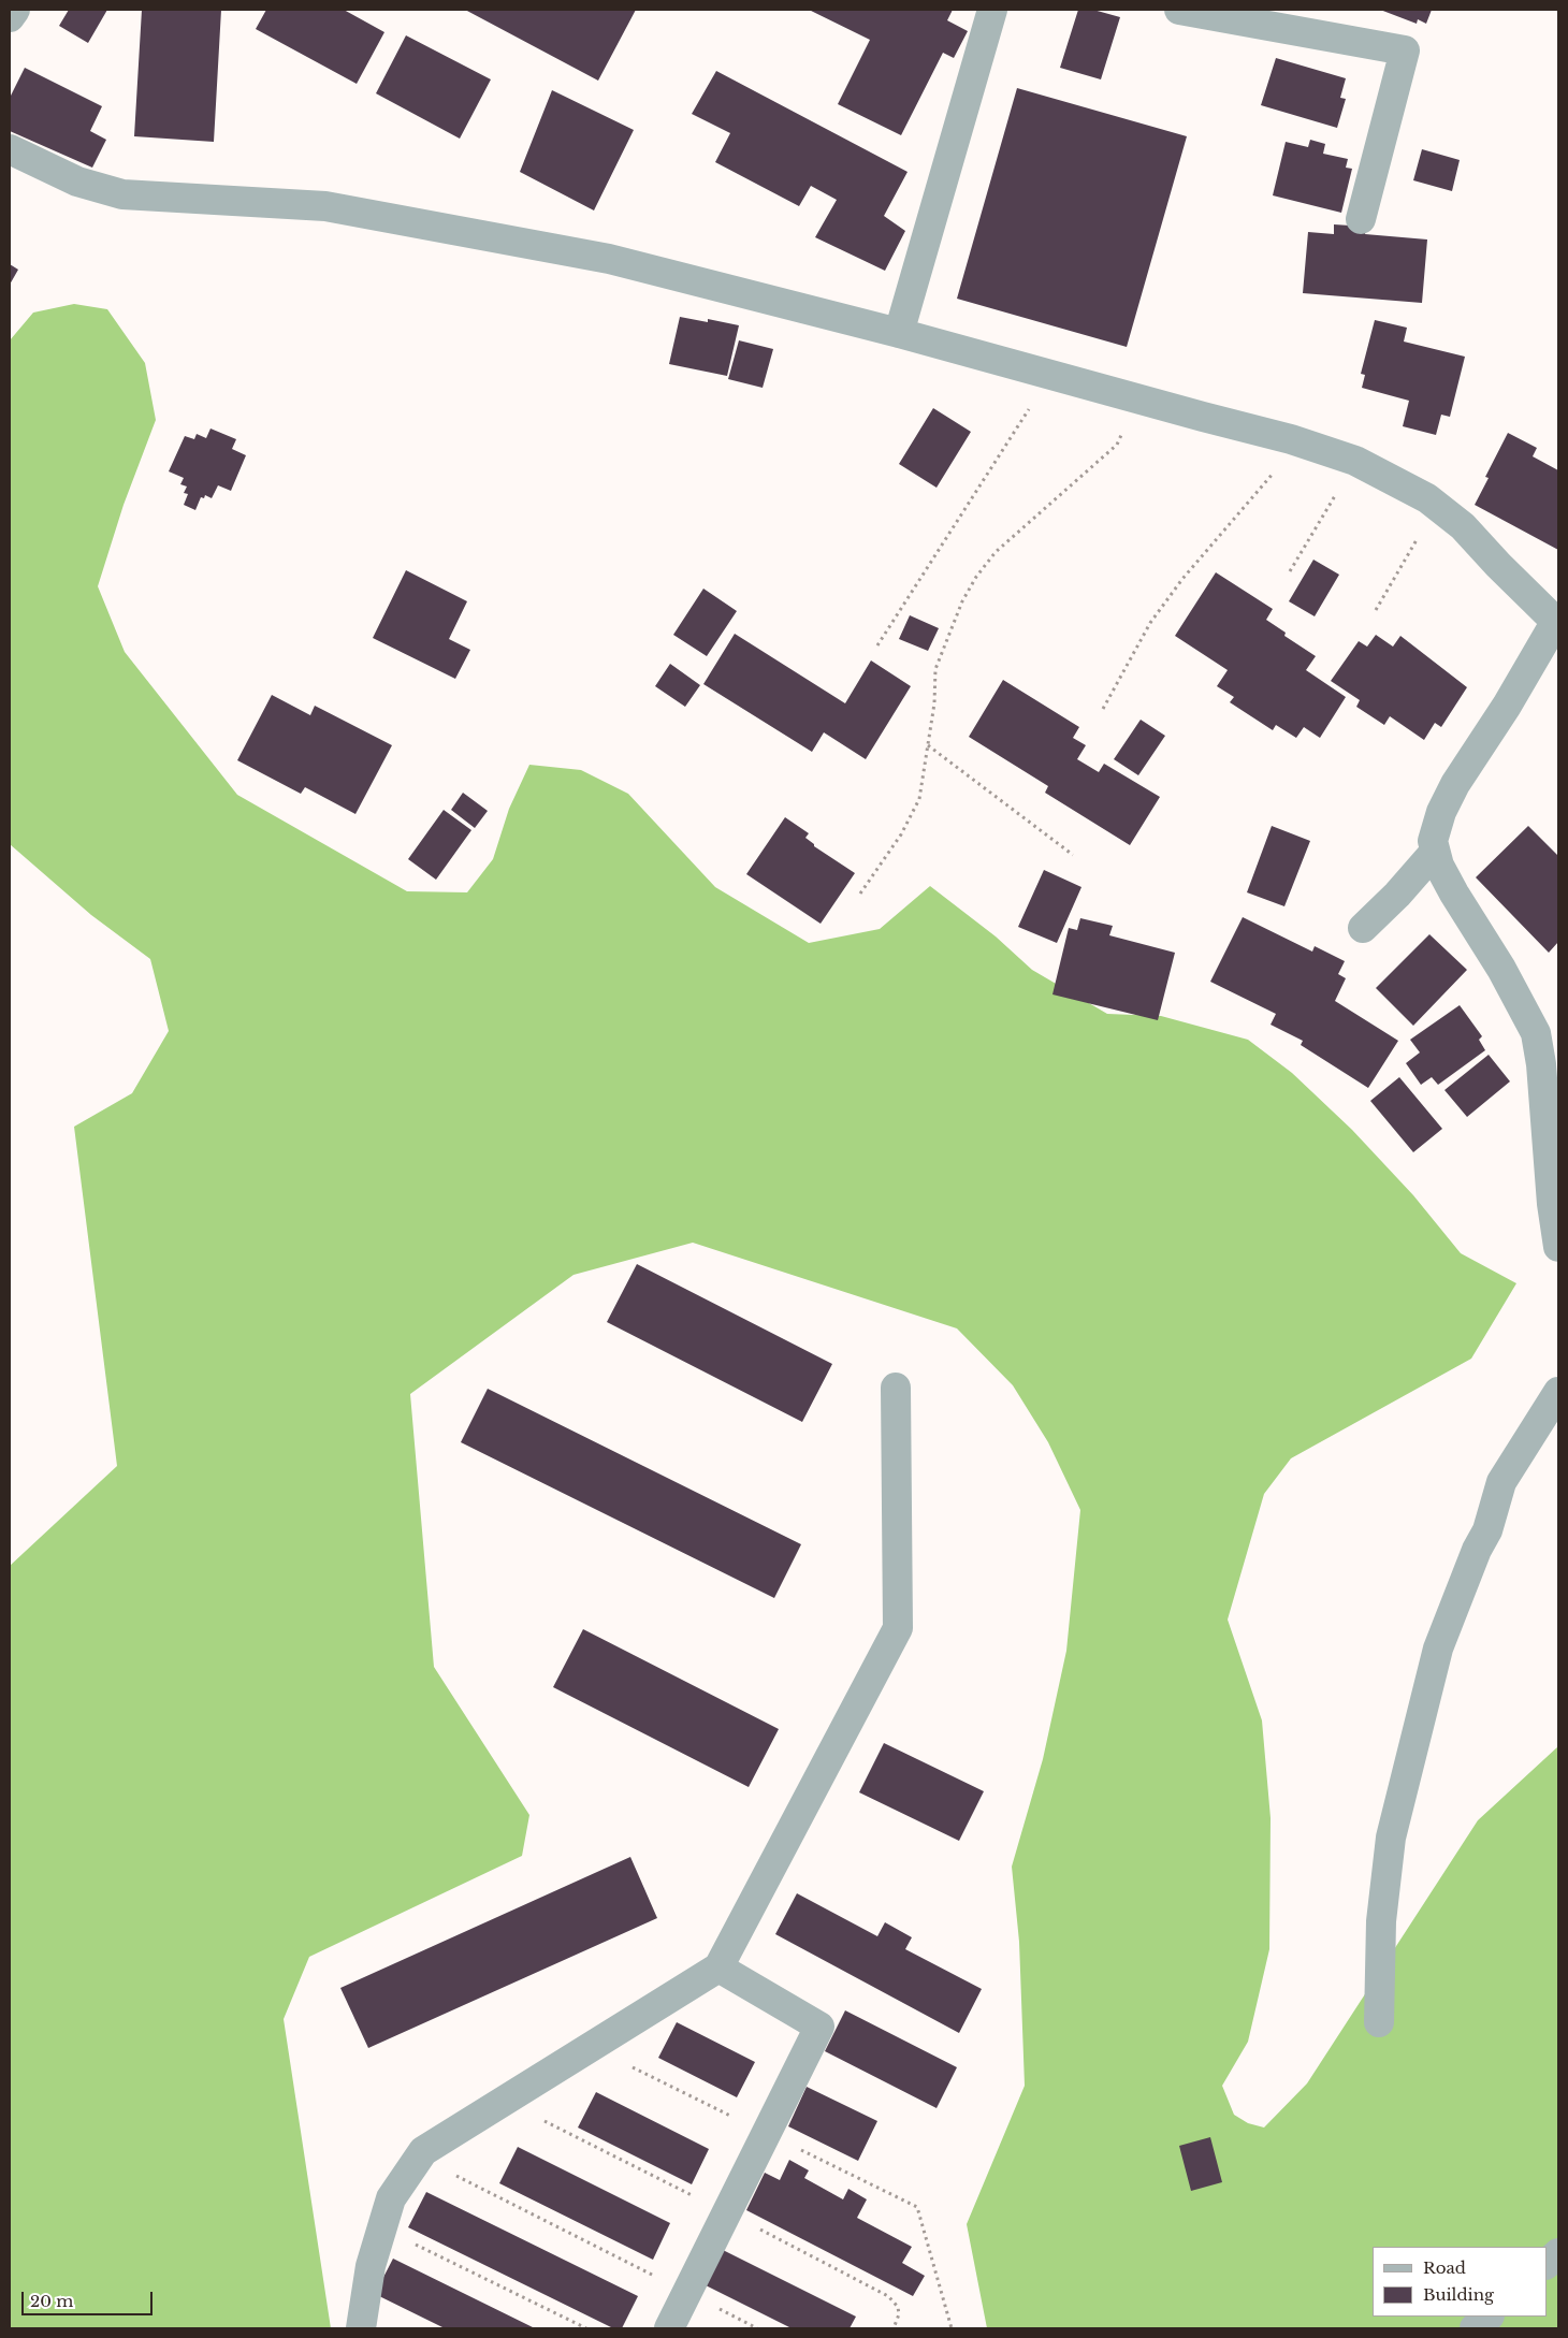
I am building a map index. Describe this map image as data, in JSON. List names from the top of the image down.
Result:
{
  "legend": ["Road", "Building"],
  "scale_bar": "20 m"
}
